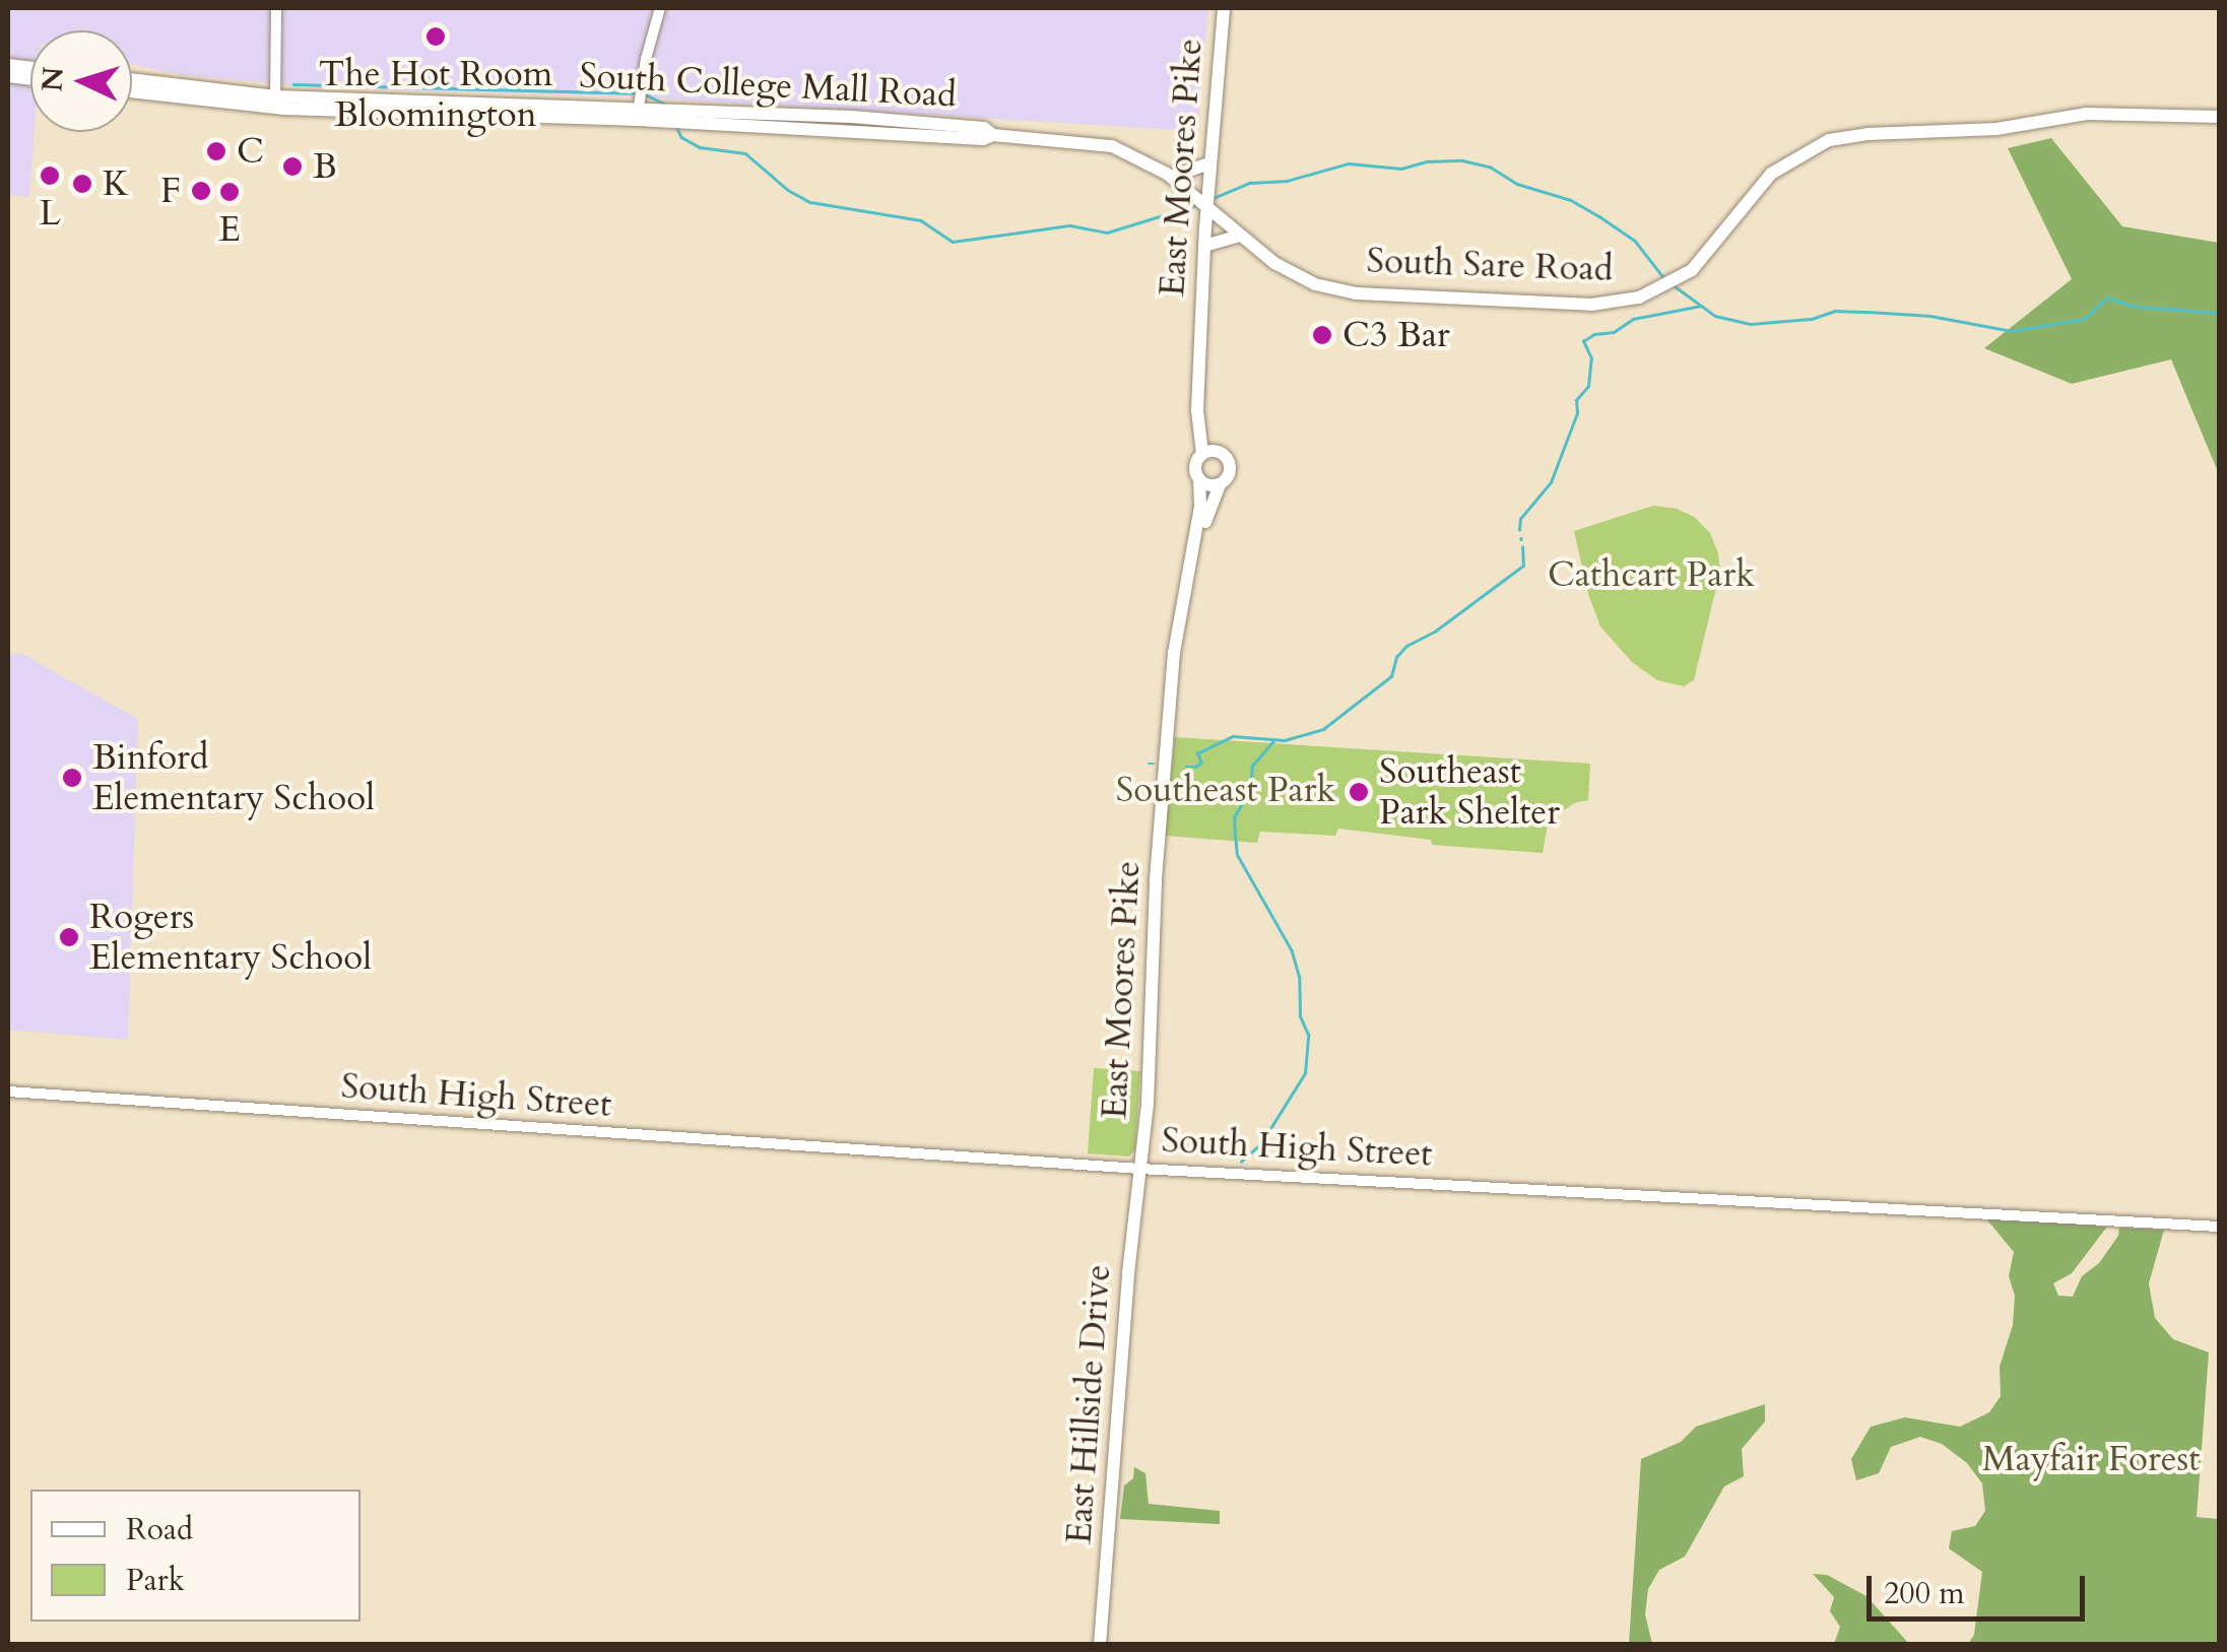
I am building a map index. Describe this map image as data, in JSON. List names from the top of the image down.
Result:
{
  "streets": {
    "main road": [
      "South College Mall Road",
      "East Moores Pike",
      "South Sare Road",
      "East Hillside Drive"
    ],
    "street": ["South High Street"]
  },
  "crossings": [
    ["South College Mall Road", "East Moores Pike"],
    ["South College Mall Road", "South Sare Road"],
    ["East Moores Pike", "South Sare Road"],
    ["East Moores Pike", "South High Street"],
    ["East Moores Pike", "East Hillside Drive"],
    ["South High Street", "East Hillside Drive"]
  ],
  "parks": ["Cathcart Park", "Southeast Park", "Mayfair Forest"],
  "places": [
    "The Hot Room Bloomington",
    "C",
    "B",
    "L",
    "K",
    "F",
    "E",
    "C3 Bar",
    "Binford Elementary School",
    "Southeast Park Shelter",
    "Rogers Elementary School"
  ],
  "legend": ["Road", "Park"],
  "scale_bar": "200 m",
  "north": "left"
}
